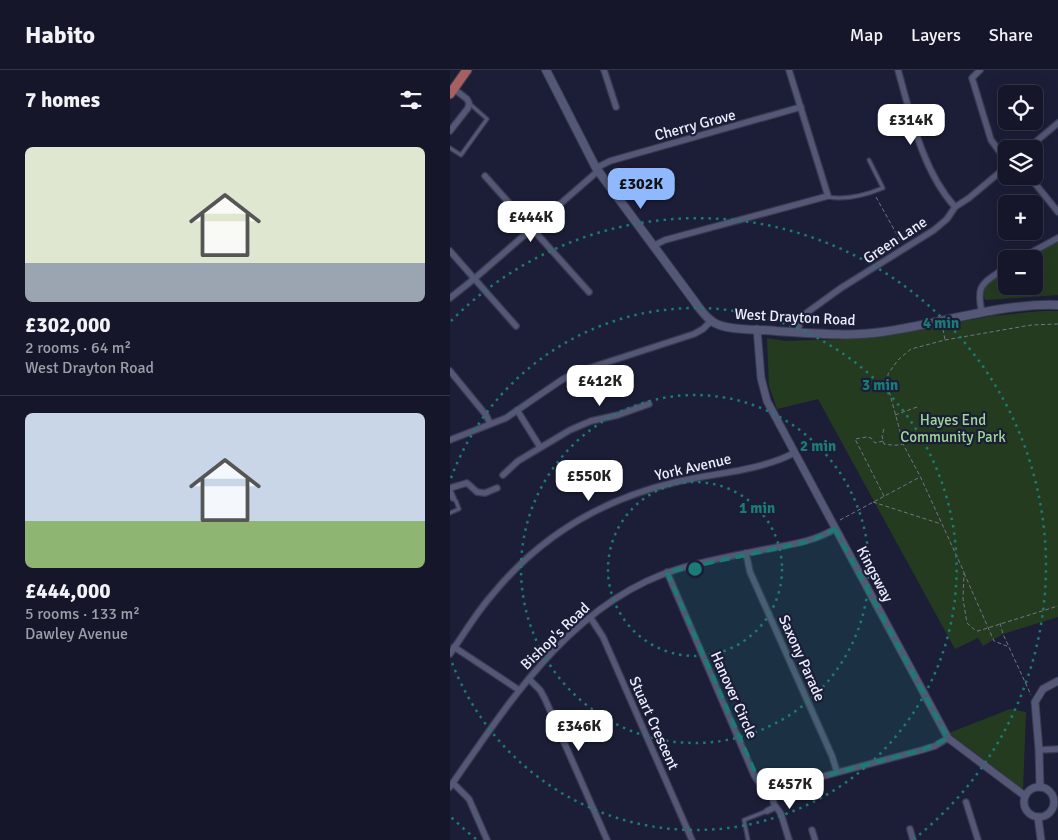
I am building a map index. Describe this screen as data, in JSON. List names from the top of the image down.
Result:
{
  "streets": {
    "main road": ["West Drayton Road"],
    "street": [
      "Cherry Grove",
      "Green Lane",
      "York Avenue",
      "Kingsway",
      "Bishop's Road",
      "Saxony Parade",
      "Hanover Circle",
      "Stuart Crescent"
    ]
  },
  "crossings": [
    ["Green Lane", "West Drayton Road"],
    ["West Drayton Road", "Kingsway"],
    ["York Avenue", "Kingsway"],
    ["Kingsway", "Bishop's Road"],
    ["Bishop's Road", "Saxony Parade"],
    ["Bishop's Road", "Hanover Circle"],
    ["Bishop's Road", "Stuart Crescent"]
  ],
  "parks": ["Hayes End Community Park"],
  "page": {
    "header": "Habito",
    "nav": ["Map", "Layers", "Share"],
    "heading": "7 homes",
    "map_buttons": ["+", "−"],
    "price": [
      "£314K",
      "£302K",
      "£444K",
      "£412K",
      "£550K",
      "£346K",
      "£457K"
    ],
    "list": [
      {
        "name": "£302,000",
        "note": "2 rooms · 64 m² · West Drayton Road"
      },
      {
        "name": "£444,000",
        "note": "5 rooms · 133 m² · Dawley Avenue"
      }
    ]
  },
  "rings": [
    "4 min",
    "3 min",
    "2 min",
    "1 min"
  ]
}
